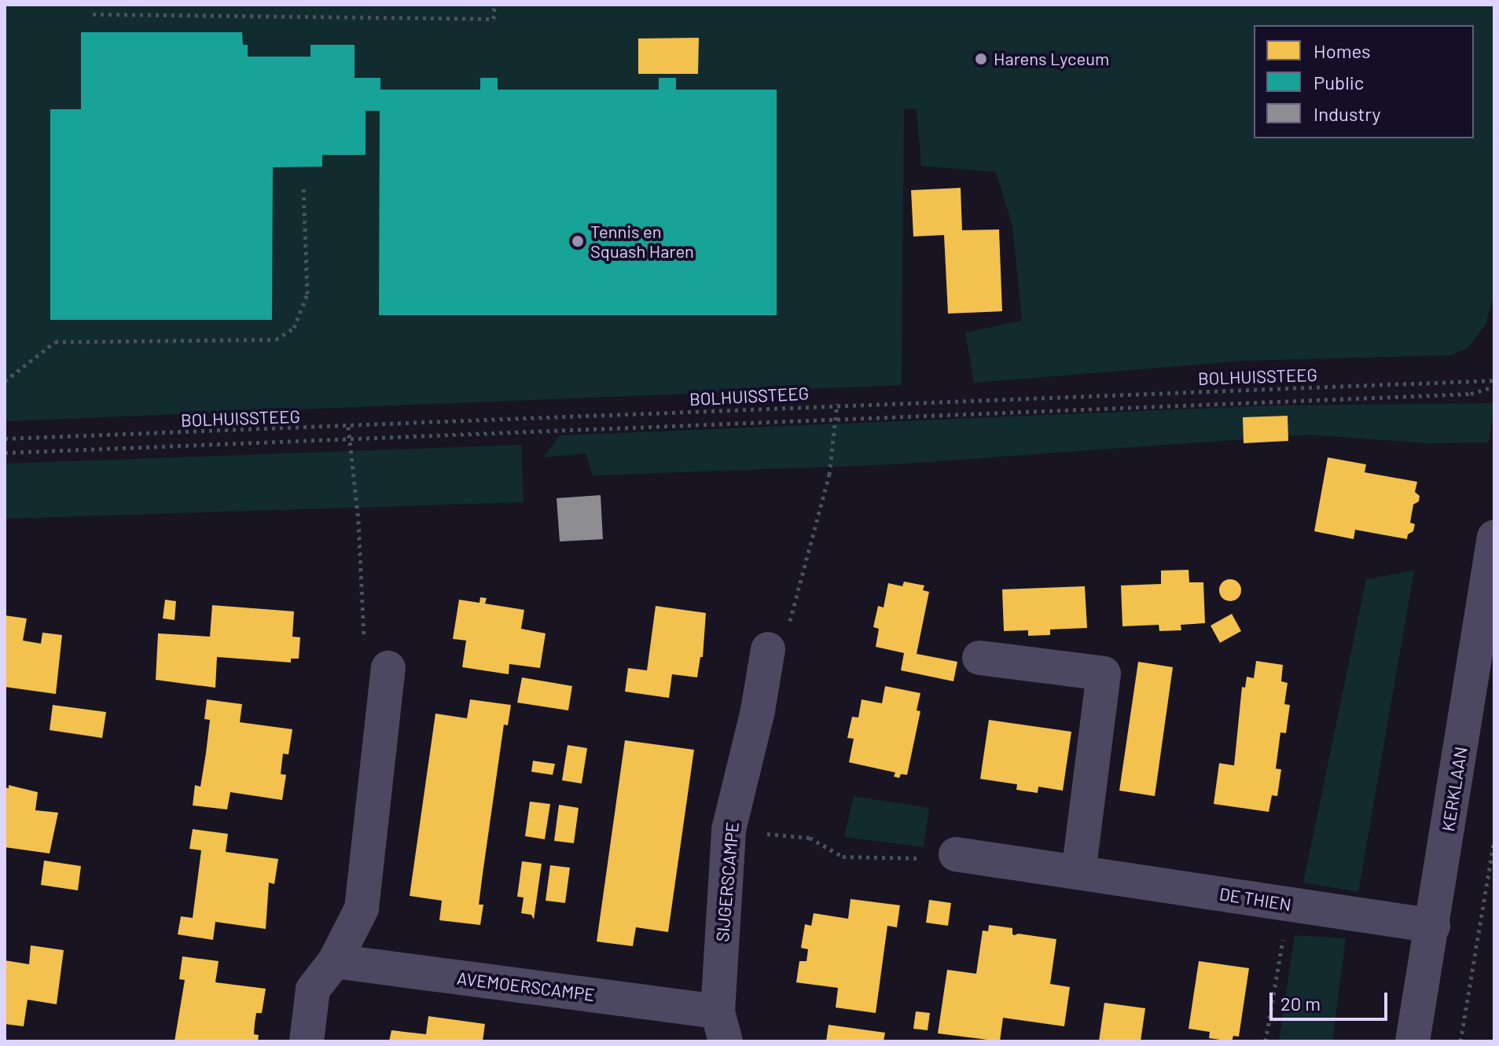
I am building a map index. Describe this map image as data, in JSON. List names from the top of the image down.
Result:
{
  "streets": {
    "street": [
      "KERKLAAN",
      "SIJGERSCAMPE",
      "DE THIEN",
      "AVEMOERSCAMPE"
    ],
    "path": ["BOLHUISSTEEG"]
  },
  "crossings": [
    ["KERKLAAN", "DE THIEN"],
    ["SIJGERSCAMPE", "AVEMOERSCAMPE"]
  ],
  "places": ["Harens Lyceum", "Tennis en Squash Haren"],
  "legend": ["Homes", "Public", "Industry"],
  "scale_bar": "20 m"
}
